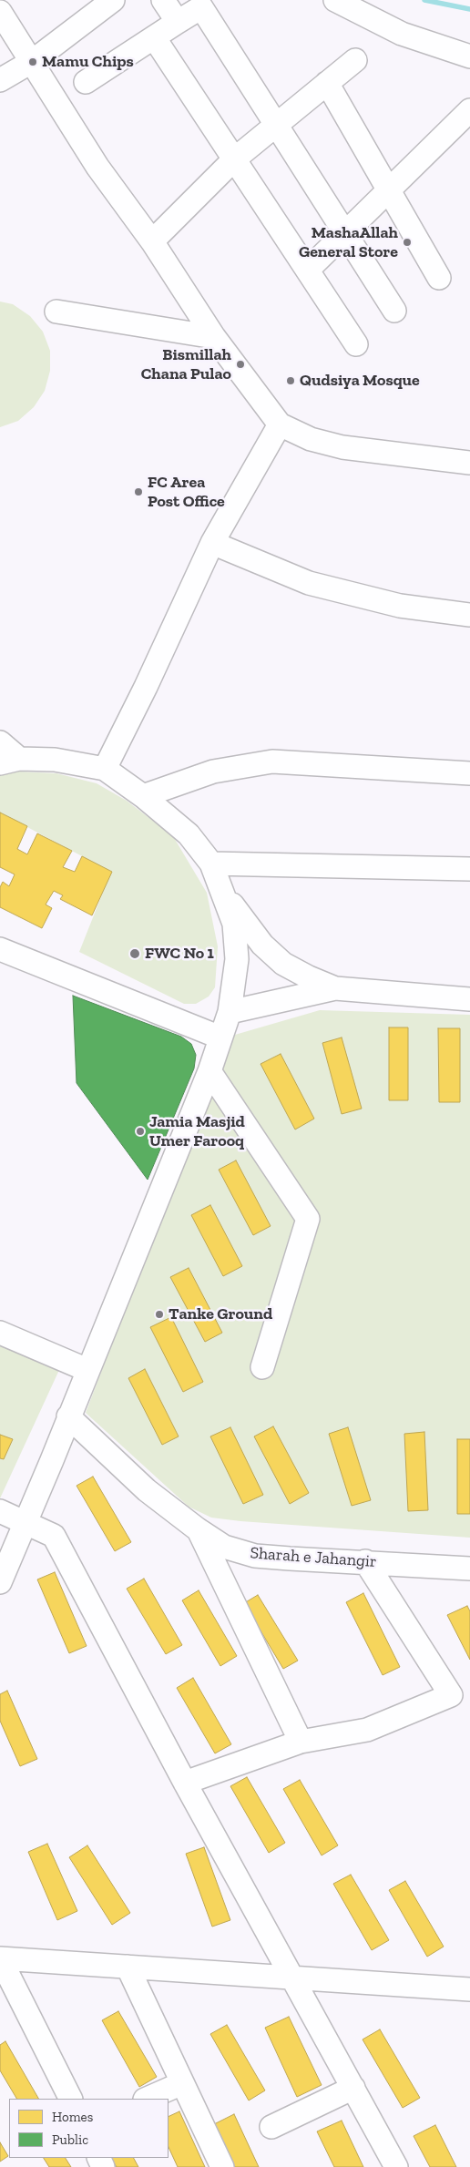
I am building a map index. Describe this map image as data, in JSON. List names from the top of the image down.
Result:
{
  "streets": {
    "street": ["Sharah e Jahangir"]
  },
  "places": [
    "Mamu Chips",
    "MashaAllah General Store",
    "Bismillah Chana Pulao",
    "Qudsiya Mosque",
    "FC Area Post Office",
    "FWC No 1",
    "Jamia Masjid Umer Farooq",
    "Tanke Ground"
  ],
  "legend": ["Homes", "Public"]
}
